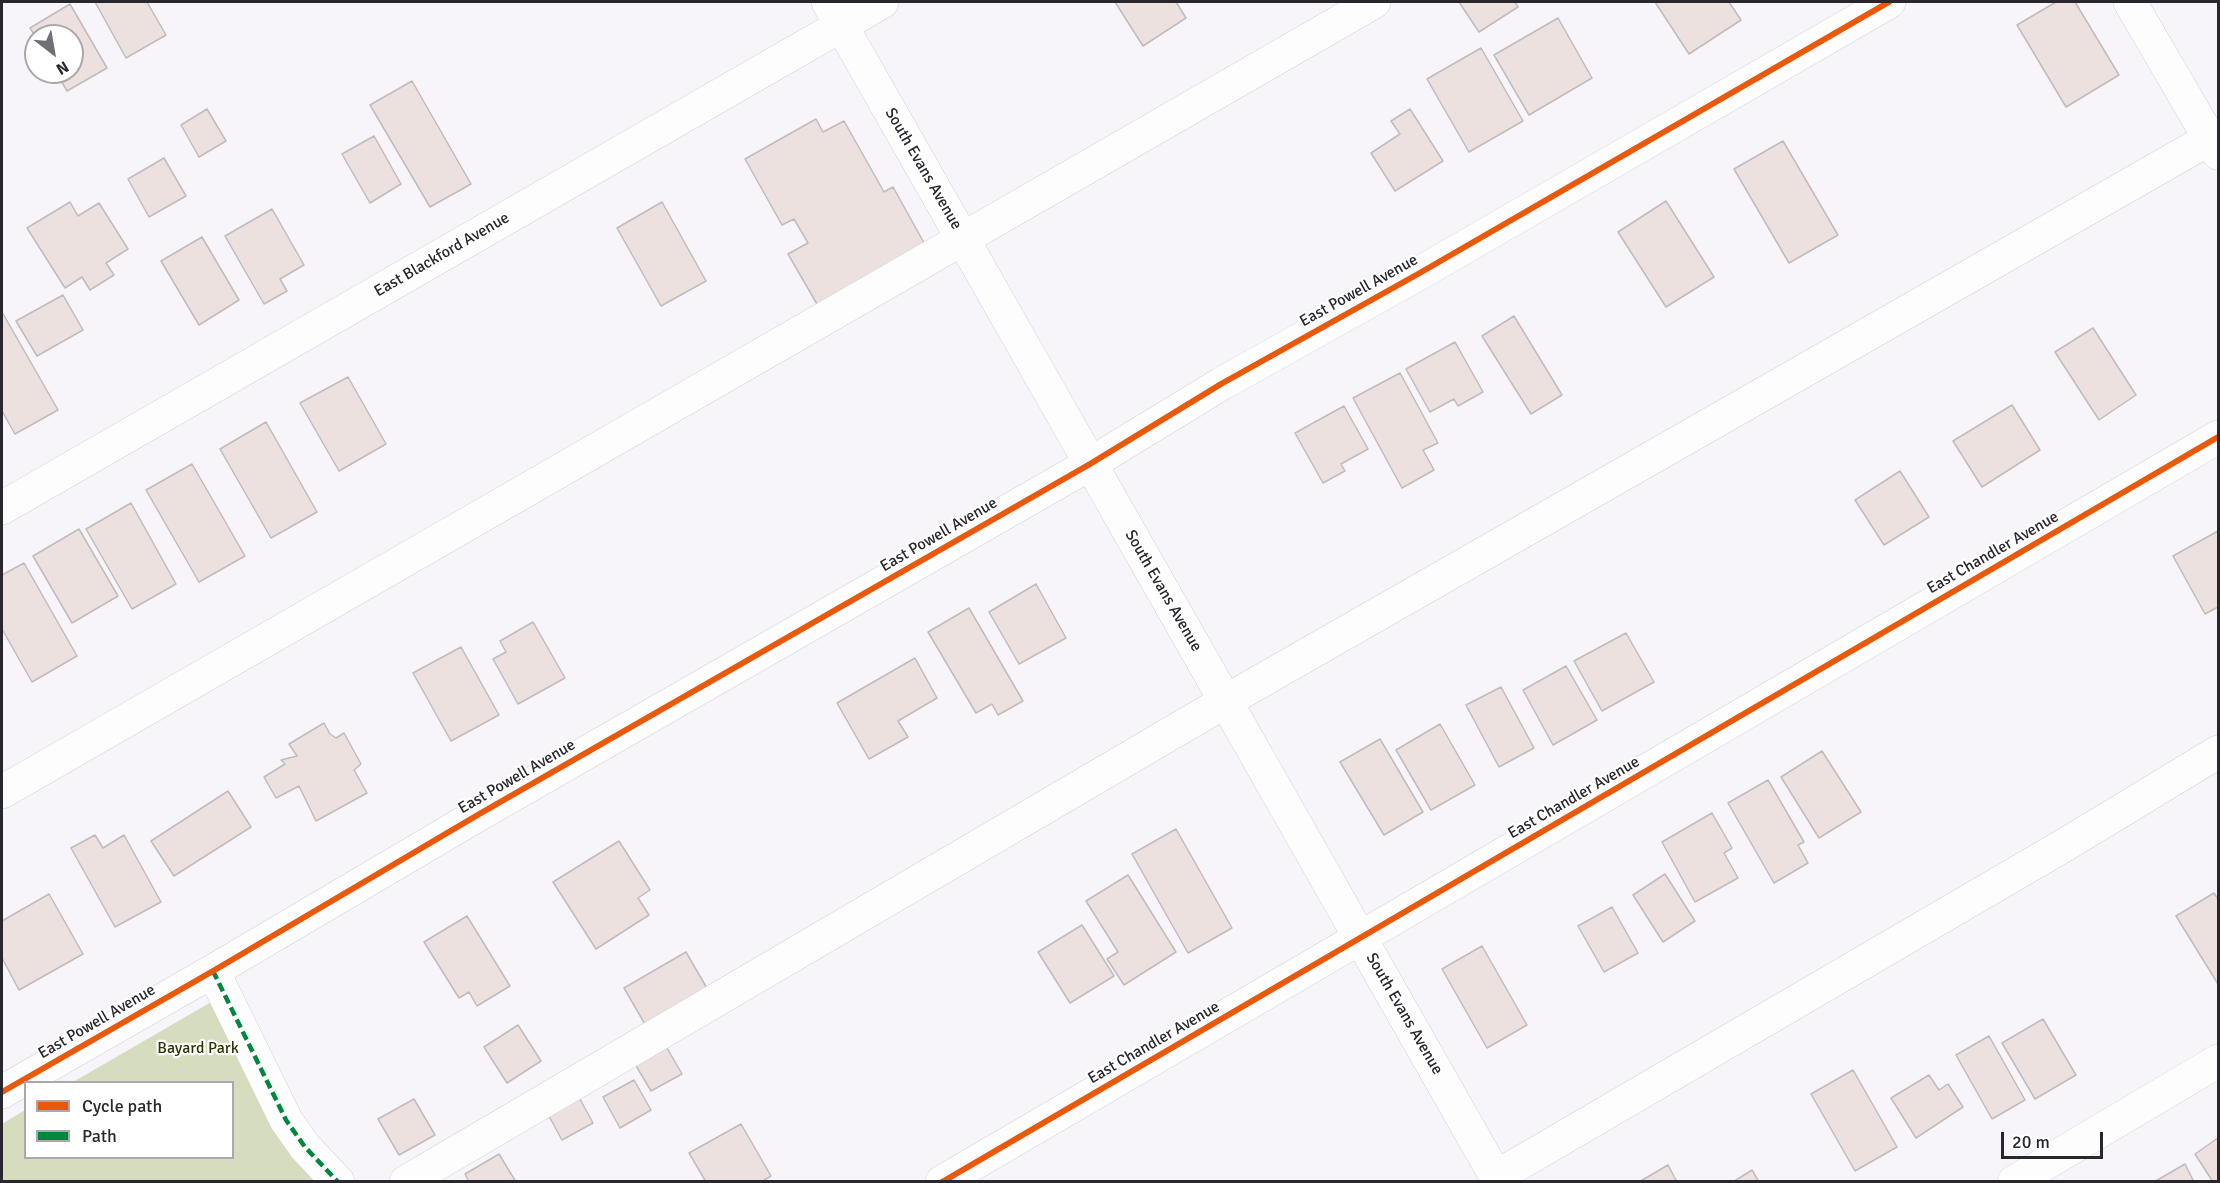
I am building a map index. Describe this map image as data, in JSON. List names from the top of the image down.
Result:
{
  "streets": {
    "street": [
      "South Evans Avenue",
      "East Blackford Avenue",
      "East Powell Avenue",
      "East Chandler Avenue"
    ]
  },
  "crossings": [
    ["South Evans Avenue", "East Blackford Avenue"],
    ["South Evans Avenue", "East Powell Avenue"],
    ["South Evans Avenue", "East Chandler Avenue"]
  ],
  "parks": ["Bayard Park"],
  "legend": ["Cycle path", "Path"],
  "scale_bar": "20 m",
  "north": "bottom right"
}
